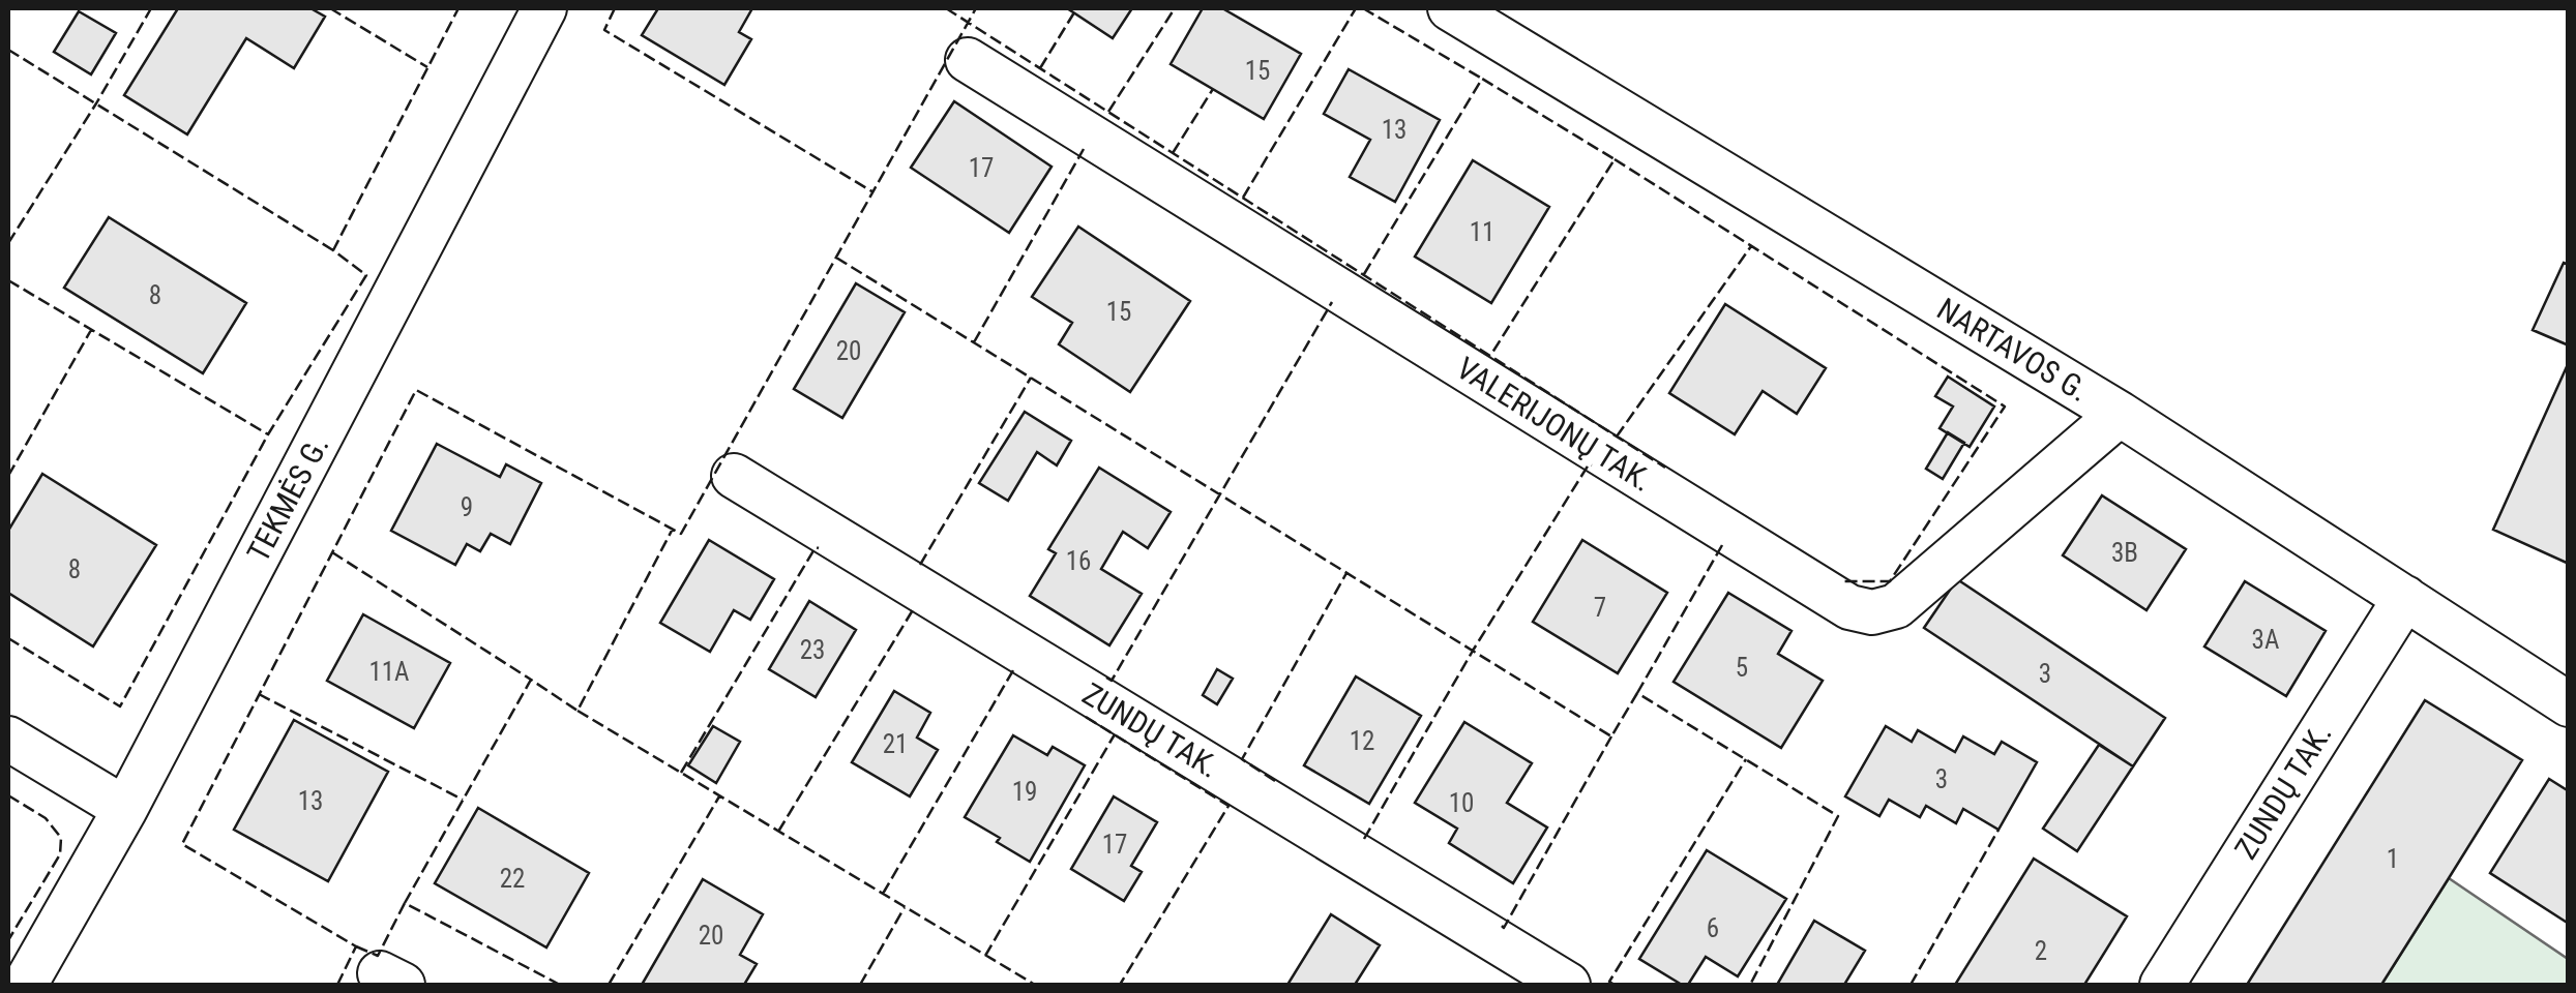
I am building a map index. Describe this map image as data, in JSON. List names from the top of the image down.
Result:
{
  "streets": {
    "street": [
      "NARTAVOS G.",
      "VALERIJONŲ TAK.",
      "TEKMĖS G.",
      "ZUNDŲ TAK."
    ]
  },
  "crossings": [
    ["NARTAVOS G.", "VALERIJONŲ TAK."],
    ["NARTAVOS G.", "ZUNDŲ TAK."]
  ],
  "house_numbers": [
    "15",
    "13",
    "17",
    "11",
    "8",
    "15",
    "20",
    "9",
    "3B",
    "16",
    "8",
    "7",
    "3A",
    "23",
    "5",
    "11A",
    "3",
    "12",
    "21",
    "3",
    "19",
    "13",
    "10",
    "17",
    "1",
    "22",
    "6",
    "20",
    "2"
  ]
}
